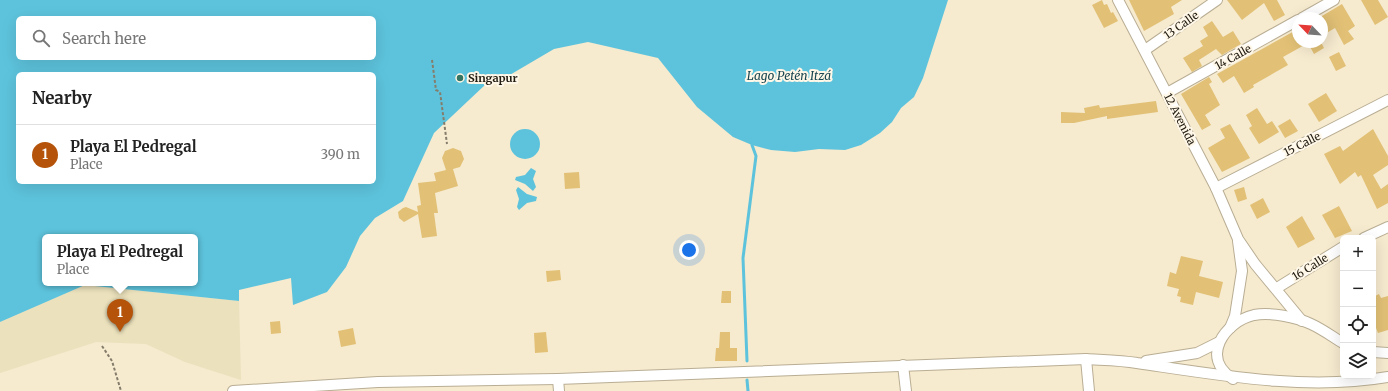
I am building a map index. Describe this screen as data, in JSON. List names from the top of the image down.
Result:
{
  "streets": {
    "street": [
      "13 Calle",
      "14 Calle",
      "12 Avenida",
      "15 Calle",
      "16 Calle"
    ]
  },
  "crossings": [
    ["13 Calle", "12 Avenida"],
    ["14 Calle", "12 Avenida"],
    ["12 Avenida", "15 Calle"],
    ["12 Avenida", "16 Calle"]
  ],
  "water": ["Lago Petén Itzá"],
  "places": ["Singapur"],
  "north": "top left",
  "page": {
    "search": "Search here",
    "heading": "Nearby",
    "list": [
      {
        "mark": "1",
        "name": "Playa El Pedregal",
        "note": "Place",
        "value": "390 m"
      }
    ],
    "popup": ["Playa El Pedregal", "Place"],
    "map_buttons": ["+", "−"],
    "pins": "1"
  }
}
